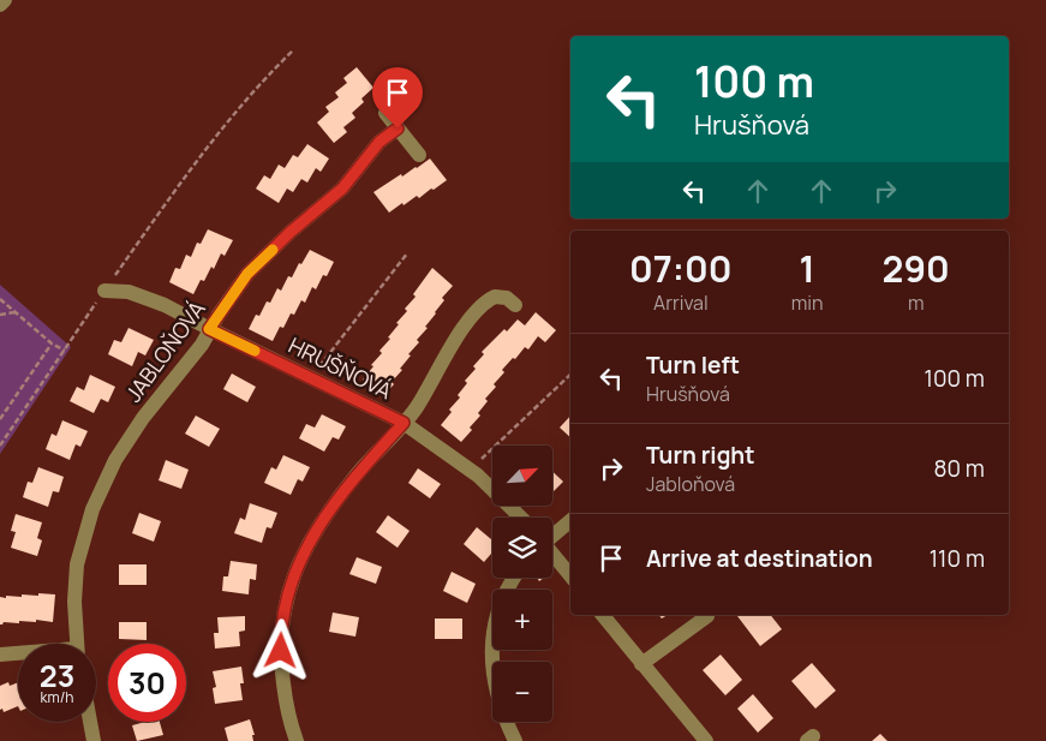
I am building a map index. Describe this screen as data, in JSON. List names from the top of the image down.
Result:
{
  "streets": {
    "street": ["JABLOŇOVÁ", "HRUŠŇOVÁ"]
  },
  "crossings": [
    ["JABLOŇOVÁ", "HRUŠŇOVÁ"]
  ],
  "north": "top right",
  "page": {
    "turn": ["100 m", "Hrušňová"],
    "eta": [
      "07:00",
      "Arrival",
      "1",
      "min",
      "290",
      "m"
    ],
    "list": [
      {
        "name": "Turn left",
        "note": "Hrušňová",
        "value": "100 m"
      },
      {
        "name": "Turn right",
        "note": "Jabloňová",
        "value": "80 m"
      },
      {
        "name": "Arrive at destination",
        "value": "110 m"
      }
    ],
    "map_buttons": ["+", "−"],
    "speed": "23 km/h",
    "limit": "30"
  }
}
